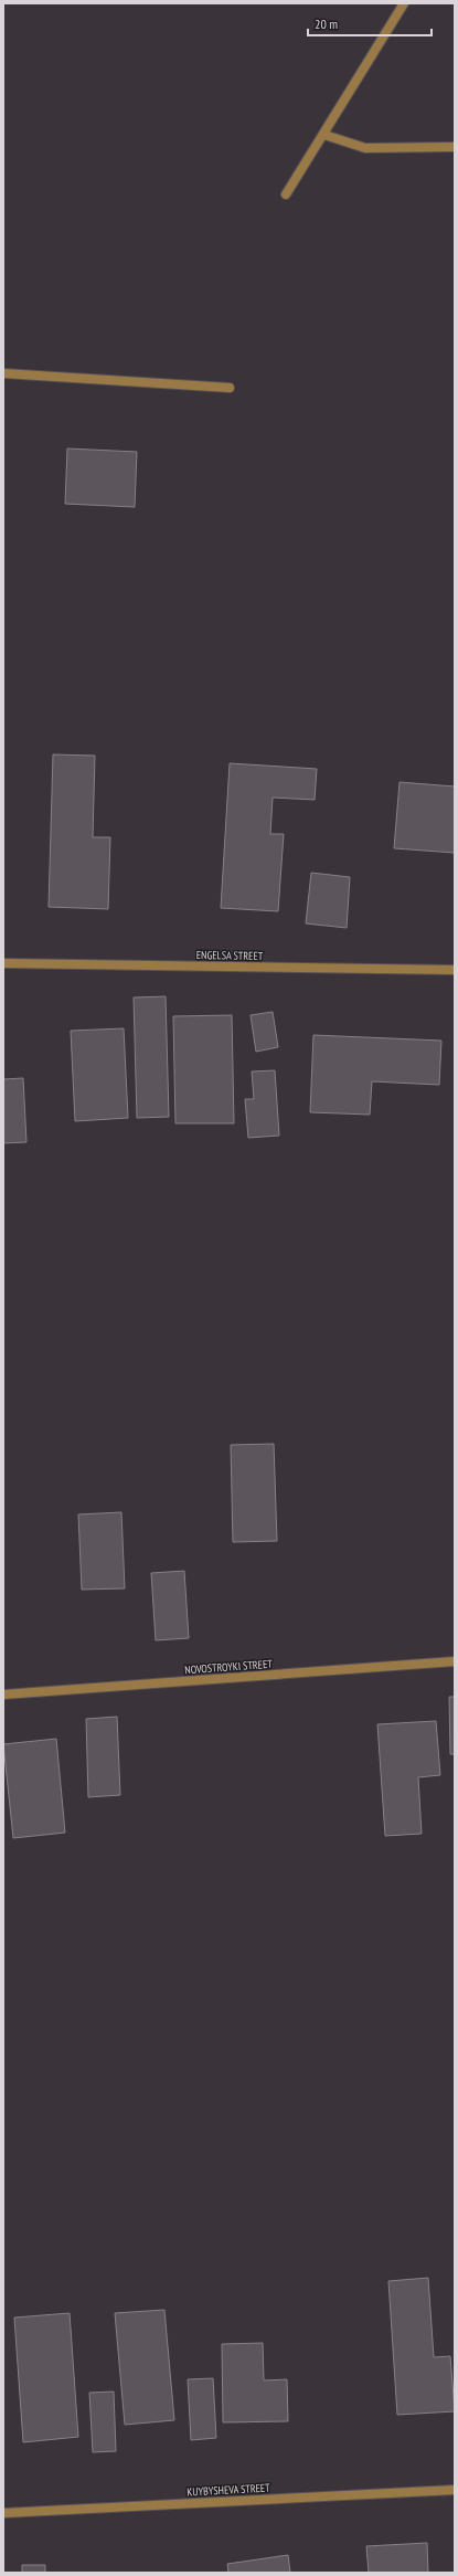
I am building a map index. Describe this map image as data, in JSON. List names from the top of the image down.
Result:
{
  "streets": {
    "street": ["ENGELSA STREET", "NOVOSTROYKI STREET", "KUYBYSHEVA STREET"]
  },
  "scale_bar": "20 m"
}
